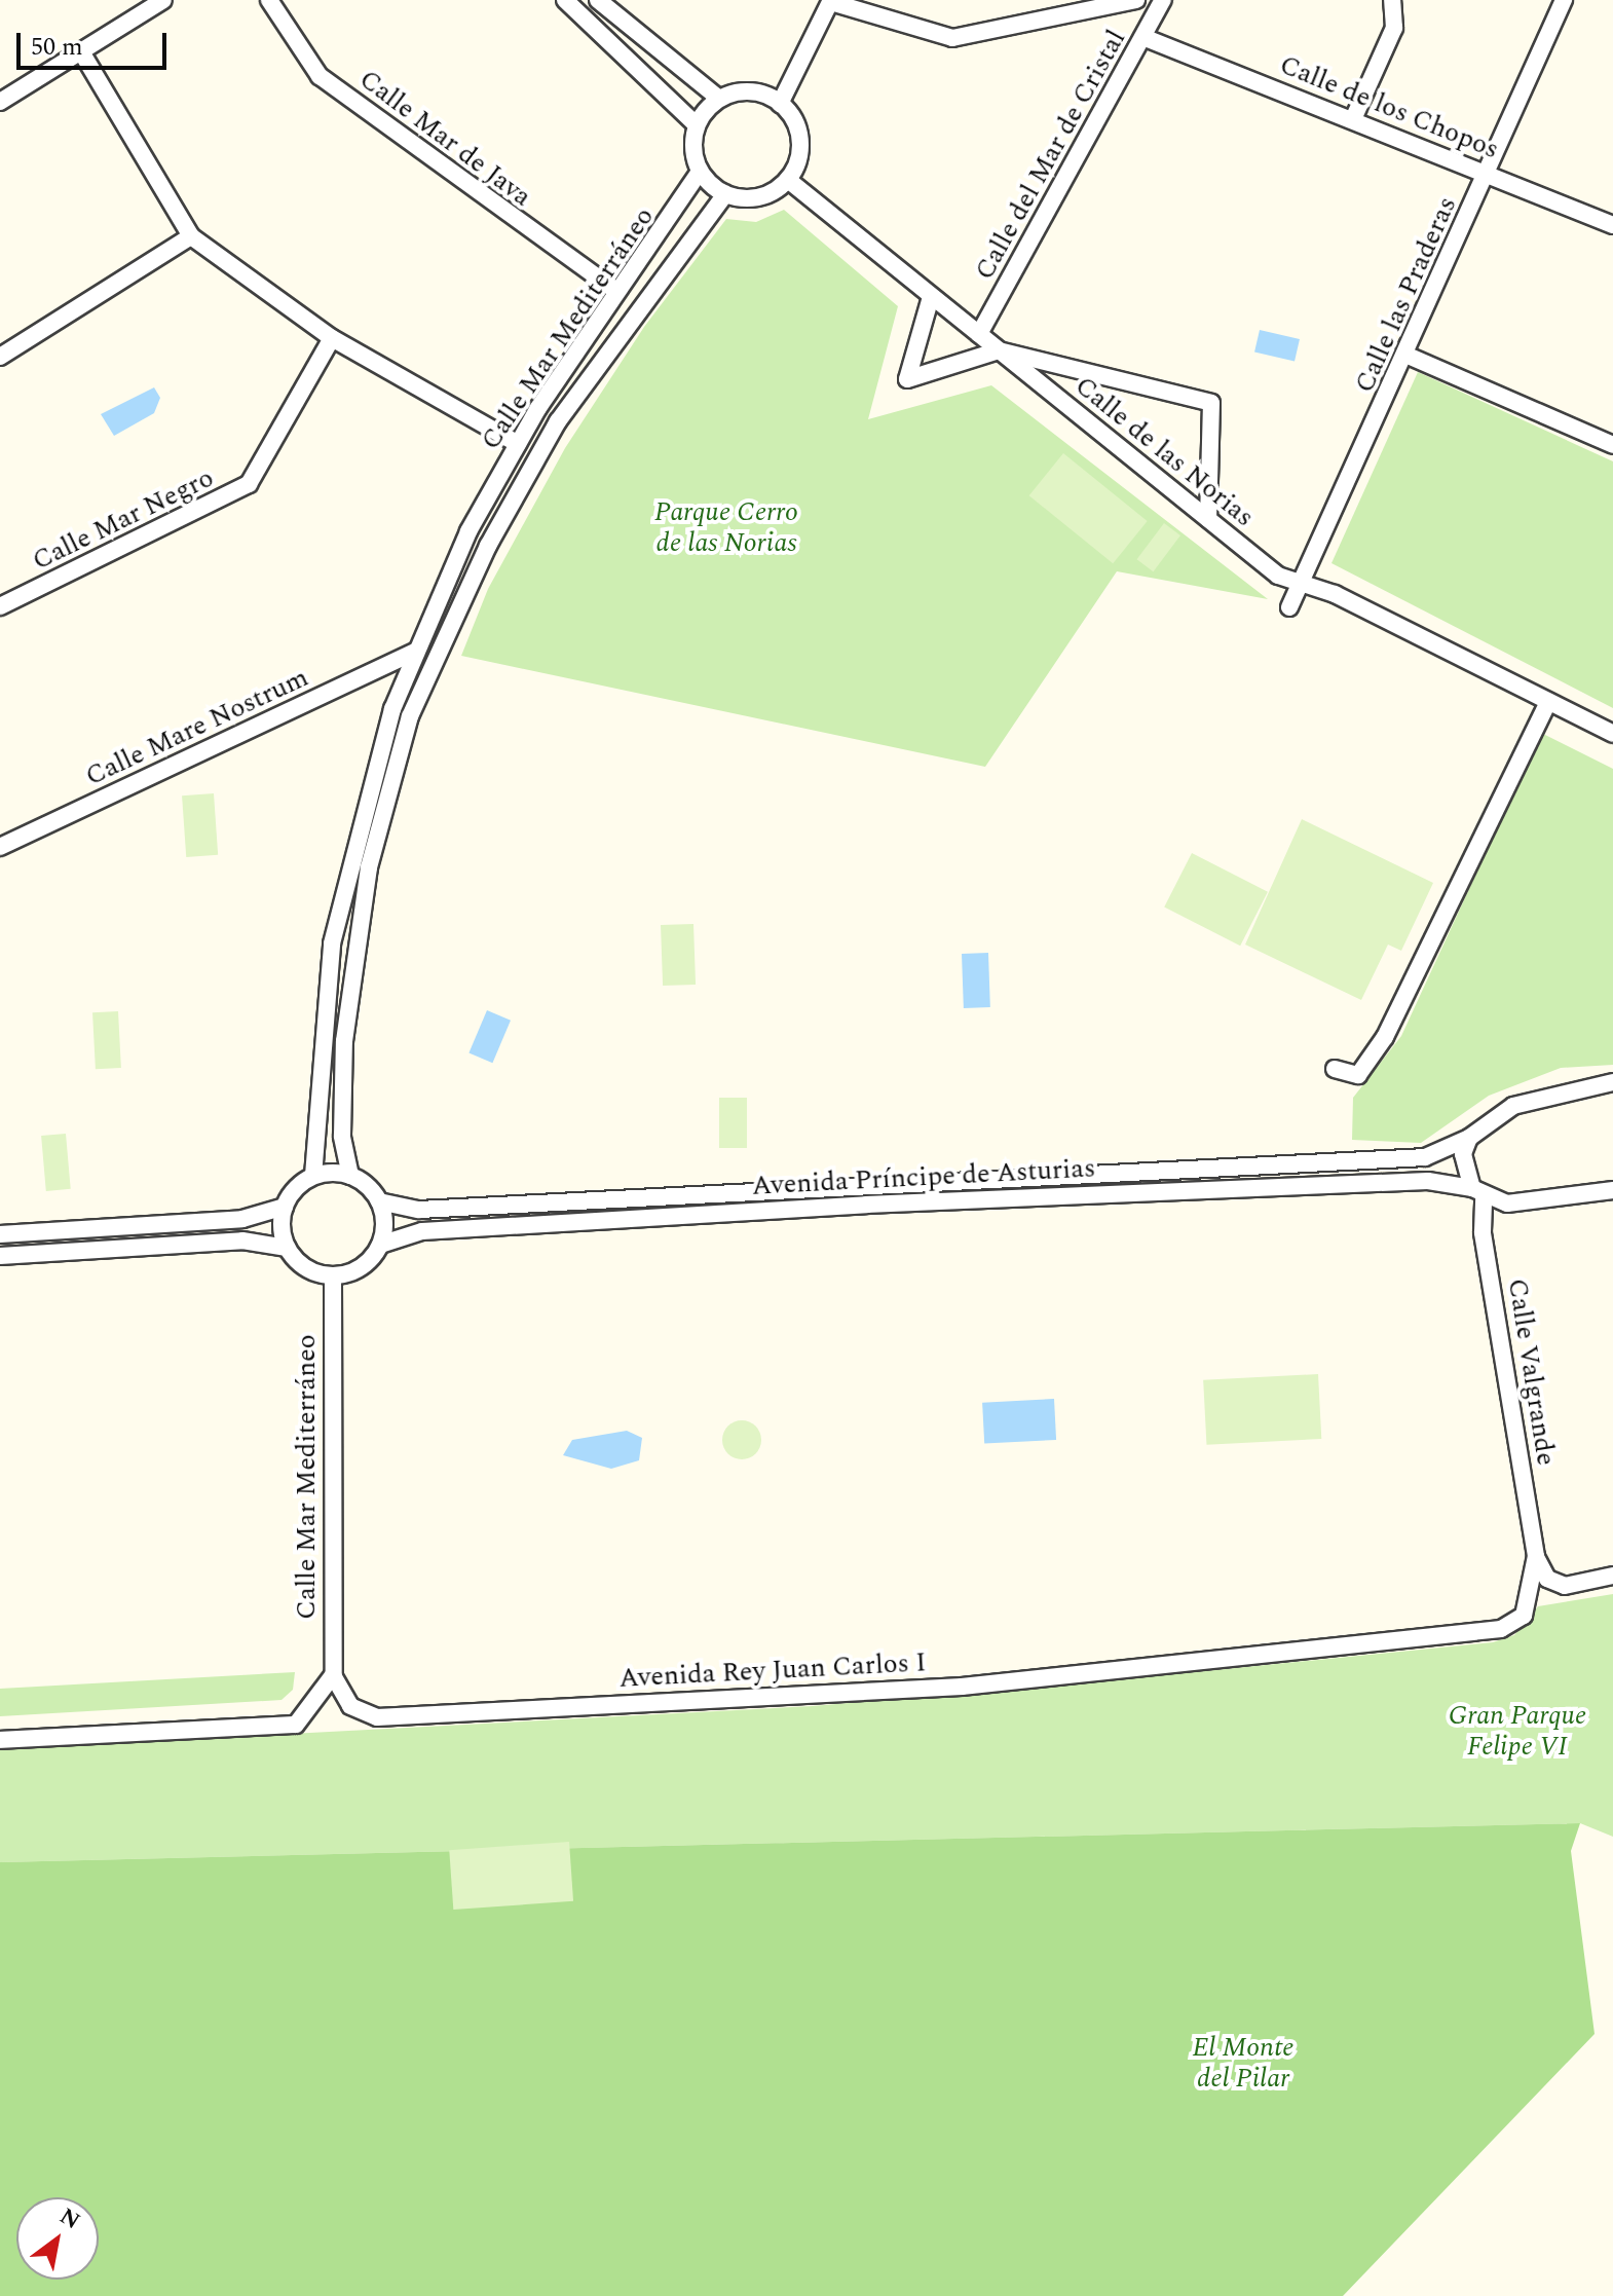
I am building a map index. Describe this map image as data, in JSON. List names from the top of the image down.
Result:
{
  "streets": {
    "street": [
      "Calle de los Chopos",
      "Calle Mar de Java",
      "Calle del Mar de Cristal",
      "Calle las Praderas",
      "Calle Mar Mediterráneo",
      "Calle de las Norias",
      "Calle Mar Negro",
      "Calle Mare Nostrum",
      "Avenida Príncipe de Asturias",
      "Calle Valgrande",
      "Avenida Rey Juan Carlos I"
    ]
  },
  "crossings": [
    ["Calle de los Chopos", "Calle del Mar de Cristal"],
    ["Calle de los Chopos", "Calle las Praderas"],
    ["Calle Mar de Java", "Calle Mar Mediterráneo"],
    ["Calle del Mar de Cristal", "Calle de las Norias"],
    ["Calle las Praderas", "Calle de las Norias"],
    ["Calle Mar Mediterráneo", "Calle de las Norias"],
    ["Calle Mar Mediterráneo", "Calle Mare Nostrum"],
    ["Calle Mar Mediterráneo", "Avenida Príncipe de Asturias"],
    ["Calle Mar Mediterráneo", "Avenida Rey Juan Carlos I"],
    ["Avenida Príncipe de Asturias", "Calle Valgrande"],
    ["Calle Valgrande", "Avenida Rey Juan Carlos I"]
  ],
  "parks": ["Parque Cerro de las Norias", "Gran Parque Felipe VI", "El Monte del Pilar"],
  "scale_bar": "50 m",
  "north": "top right"
}
